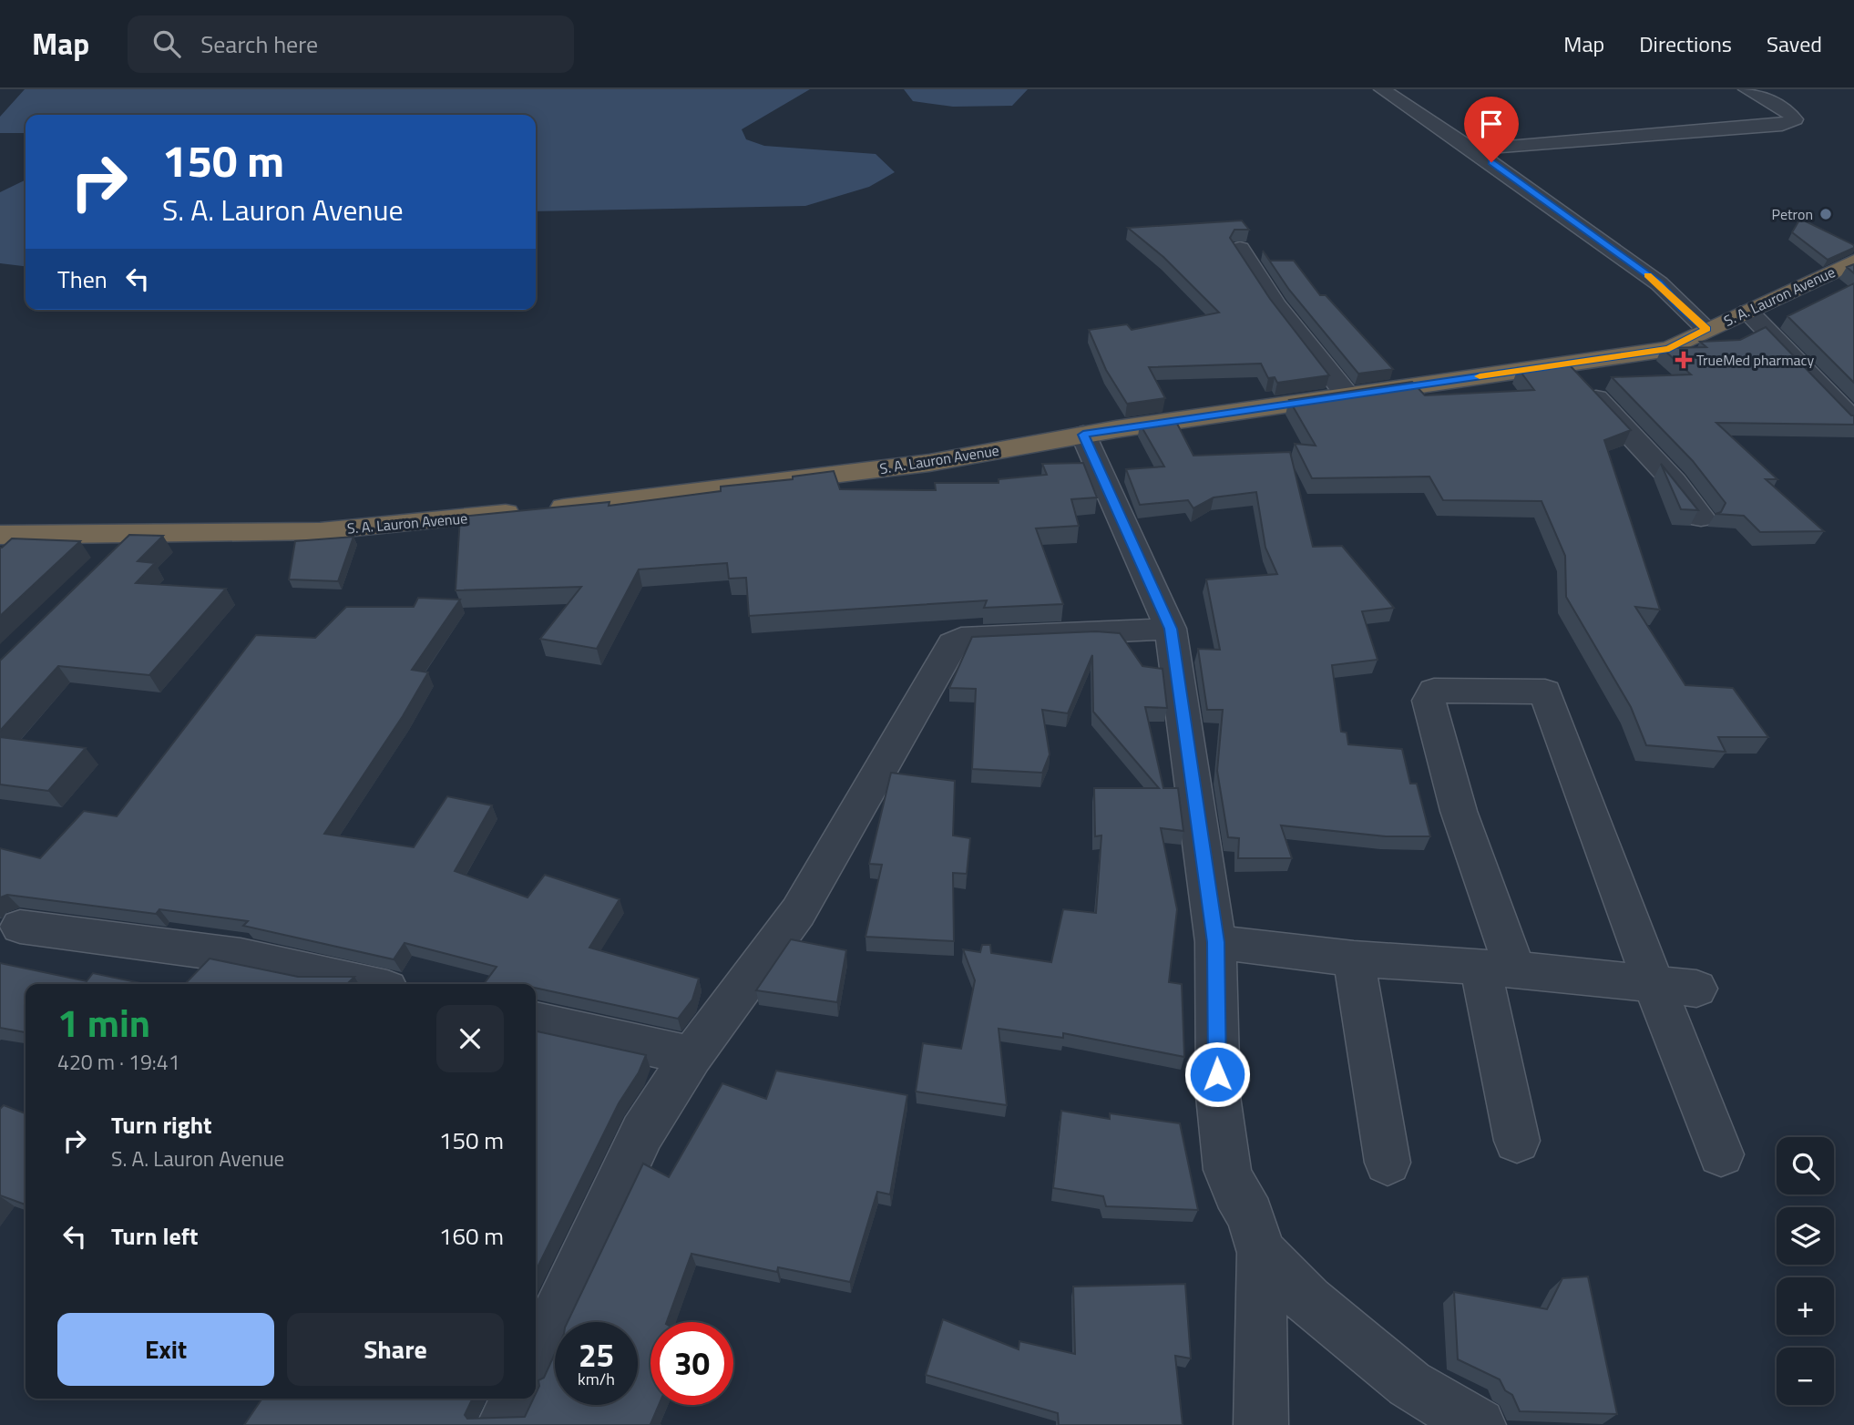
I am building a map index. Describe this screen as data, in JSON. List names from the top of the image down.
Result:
{
  "streets": {
    "highway": ["S. A. Lauron Avenue"]
  },
  "places": {
    "other": ["Petron"],
    "health": ["TrueMed pharmacy"]
  },
  "page": {
    "header": "Map",
    "search": "Search here",
    "nav": ["Map", "Directions", "Saved"],
    "turn": ["150 m", "S. A. Lauron Avenue"],
    "then": "Then",
    "heading": ["1 min", "420 m · 19:41"],
    "list": [
      {
        "name": "Turn right",
        "note": "S. A. Lauron Avenue",
        "value": "150 m"
      },
      {
        "name": "Turn left",
        "value": "160 m"
      }
    ],
    "map_buttons": ["+", "−"],
    "buttons": ["Exit", "Share"],
    "speed": "25 km/h",
    "limit": "30"
  }
}
